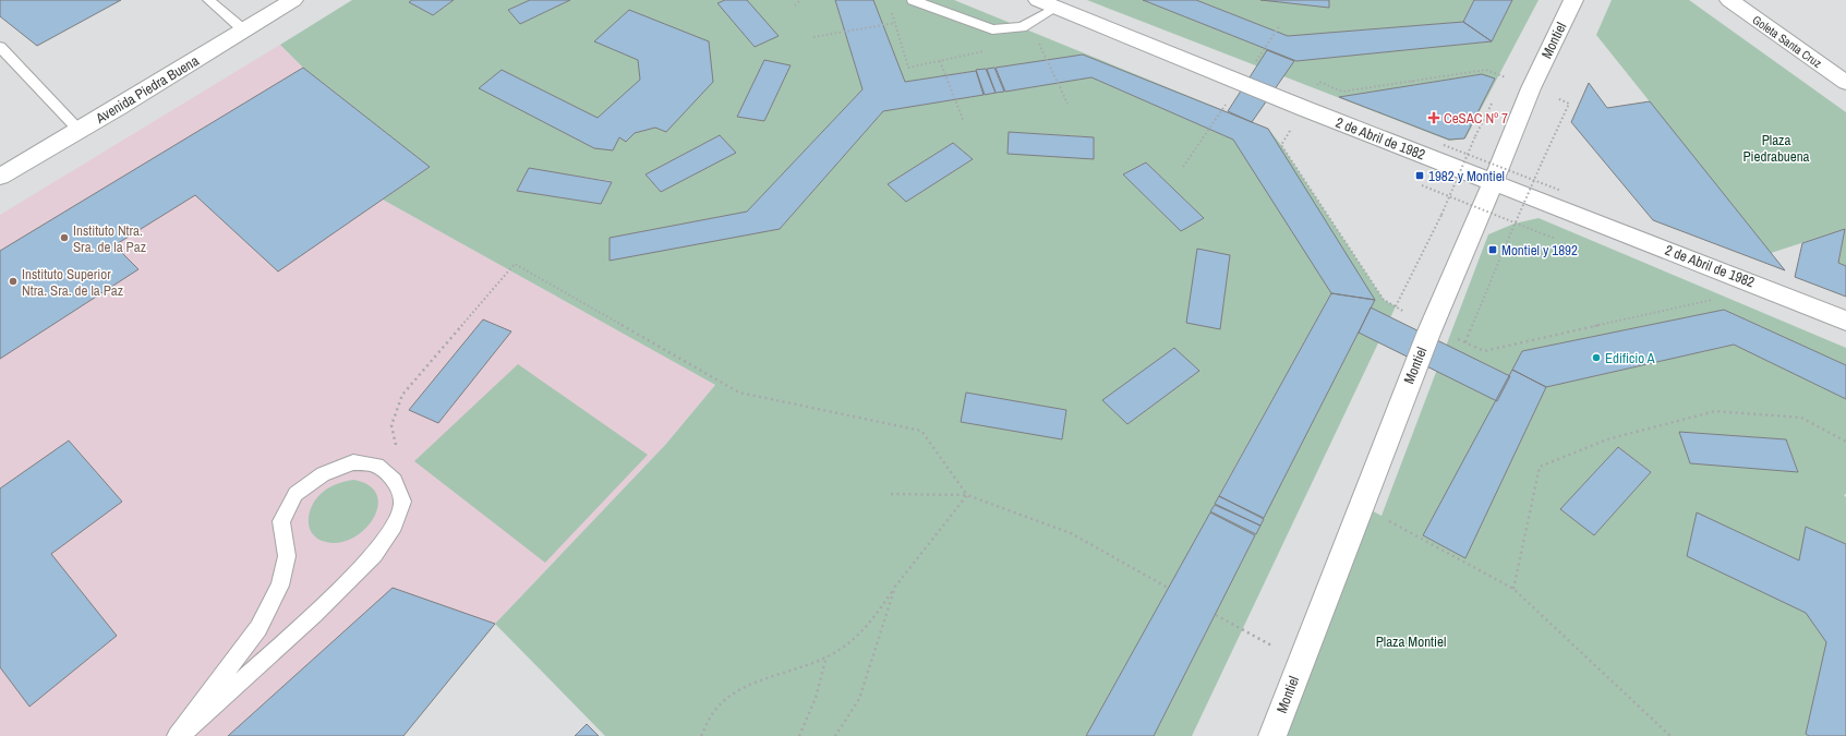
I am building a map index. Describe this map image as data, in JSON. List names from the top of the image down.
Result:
{
  "streets": {
    "street": [
      "Montiel",
      "Goleta Santa Cruz",
      "Avenida Piedra Buena",
      "2 de Abril de 1982"
    ]
  },
  "crossings": [
    ["Montiel", "2 de Abril de 1982"]
  ],
  "parks": ["Plaza Piedrabuena", "Plaza Montiel"],
  "places": {
    "health": ["CeSAC Nº 7"],
    "transit": ["1982 y Montiel", "Montiel y 1892"],
    "other": ["Instituto Ntra. Sra. de la Paz", "Instituto Superior Ntra. Sra. de la Paz", "Edificio A"]
  }
}
